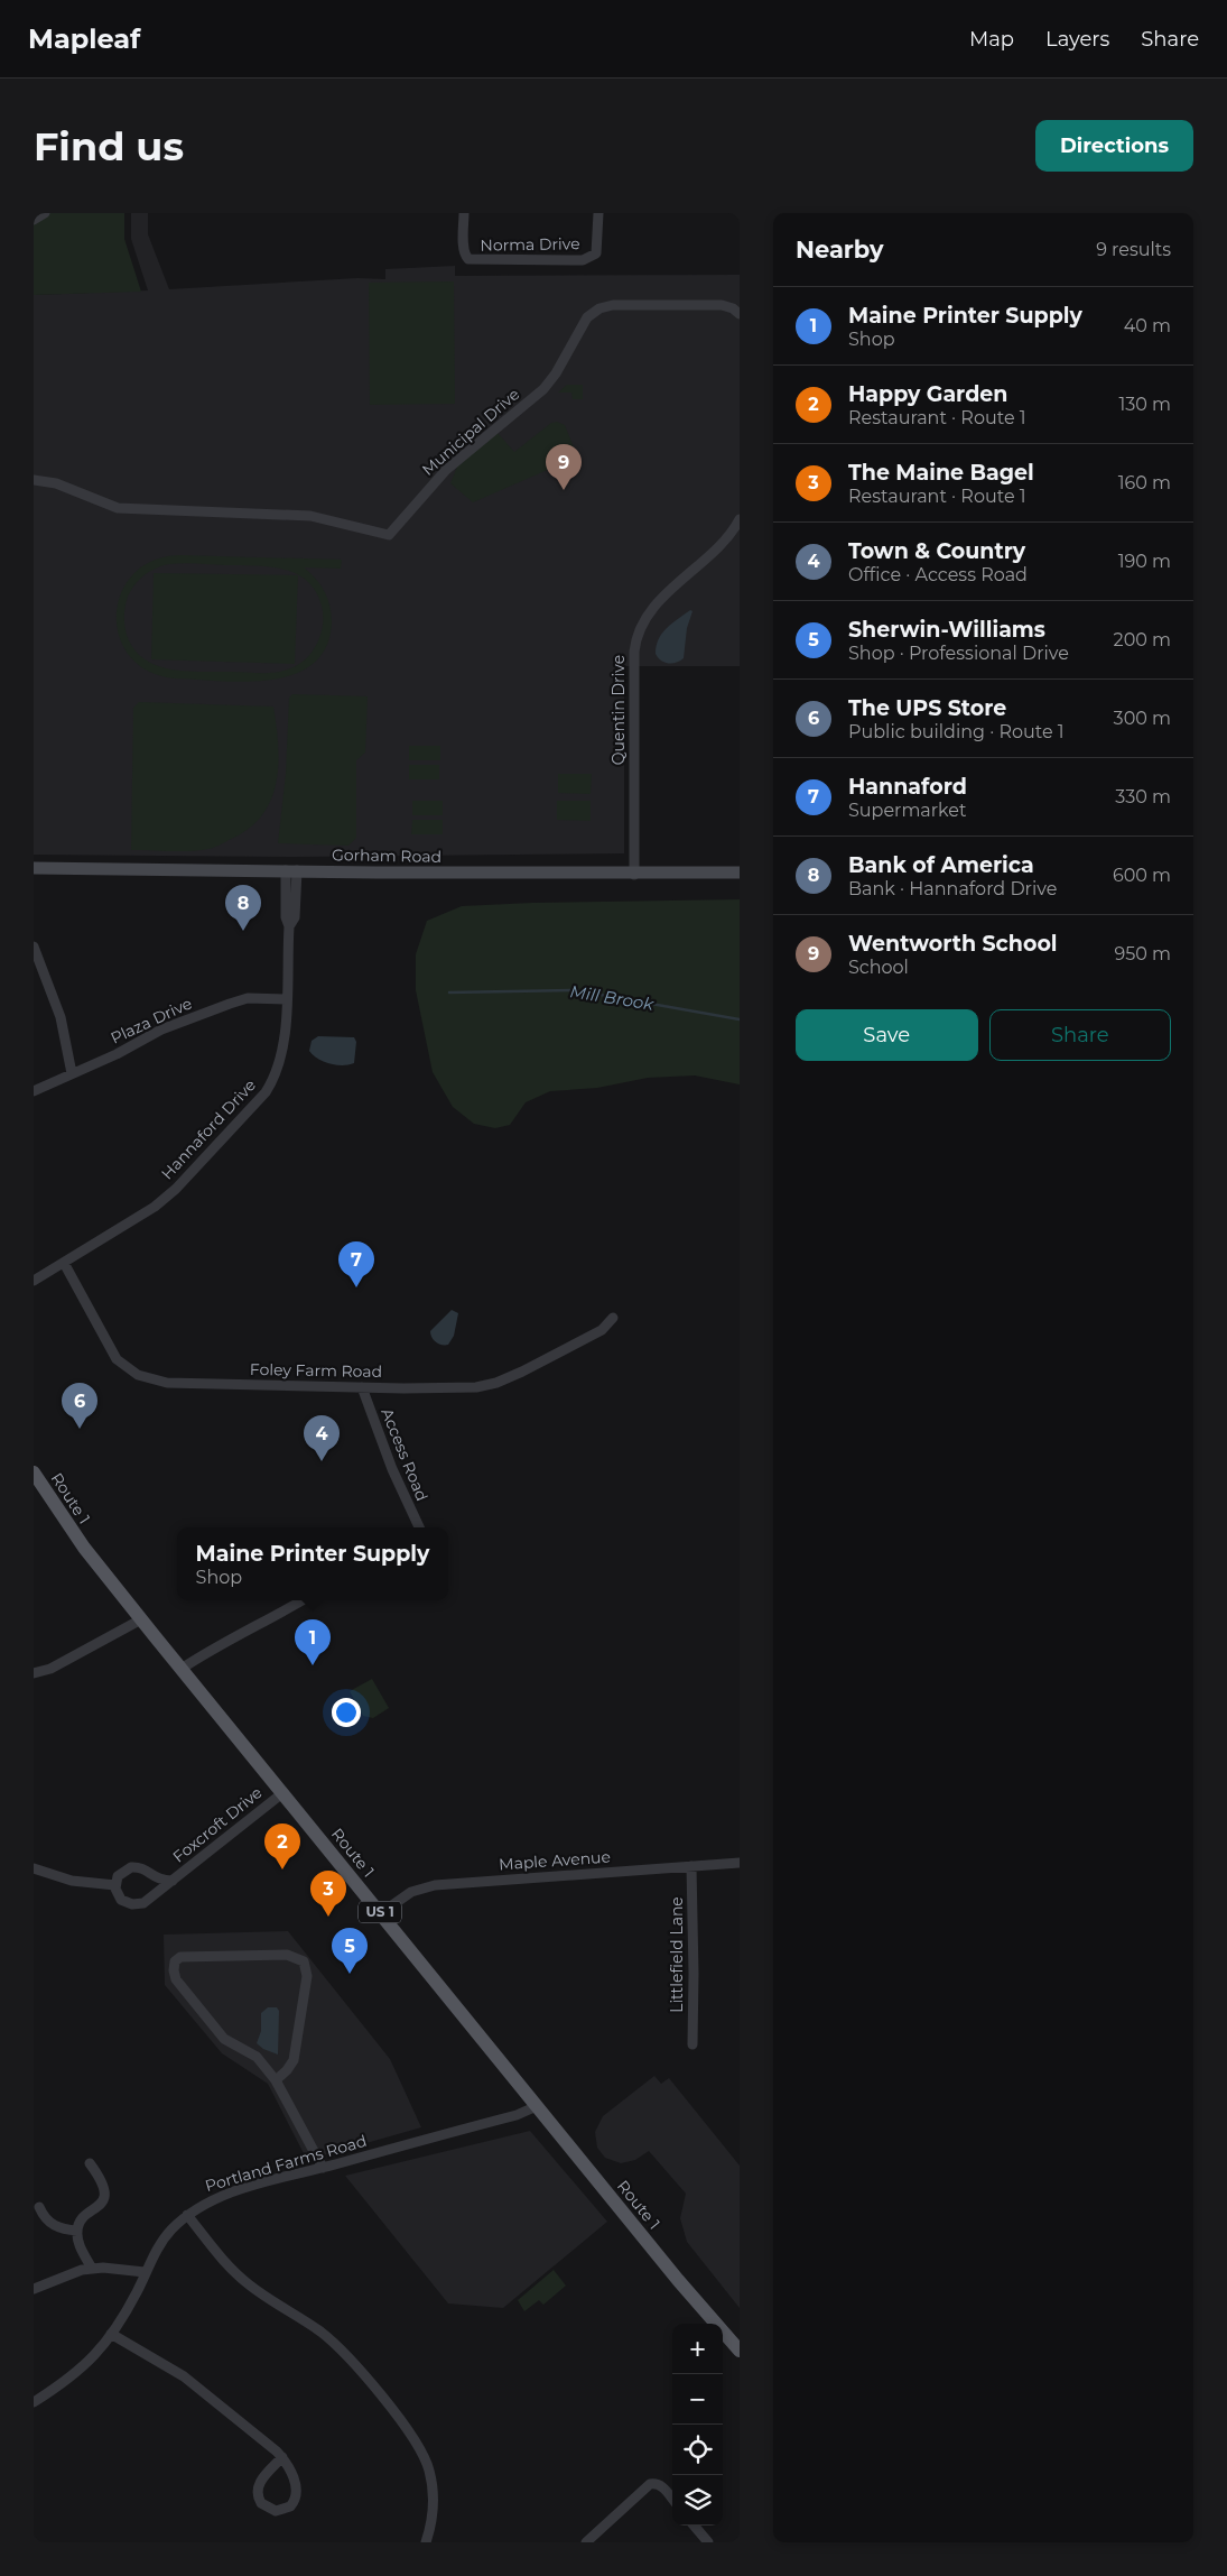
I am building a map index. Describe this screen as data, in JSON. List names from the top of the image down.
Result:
{
  "streets": {
    "main road": ["Gorham Road", "Route 1", "US 1"],
    "street": [
      "Norma Drive",
      "Municipal Drive",
      "Quentin Drive",
      "Plaza Drive",
      "Hannaford Drive",
      "Foley Farm Road",
      "Access Road",
      "Foxcroft Drive",
      "Maple Avenue",
      "Littlefield Lane",
      "Portland Farms Road"
    ]
  },
  "crossings": [
    ["Quentin Drive", "Gorham Road"],
    ["Gorham Road", "Hannaford Drive"],
    ["Plaza Drive", "Hannaford Drive"],
    ["Hannaford Drive", "Foley Farm Road"],
    ["Foley Farm Road", "Access Road"],
    ["Route 1", "Foxcroft Drive"],
    ["Route 1", "Maple Avenue"],
    ["Route 1", "Portland Farms Road"],
    ["Maple Avenue", "Littlefield Lane"]
  ],
  "water": ["Mill Brook"],
  "page": {
    "header": "Mapleaf",
    "nav": ["Map", "Layers", "Share"],
    "buttons": [
      "Directions",
      ["Save", "Share"]
    ],
    "title": "Find us",
    "heading": ["Nearby", "9 results"],
    "list": [
      {
        "mark": "1",
        "name": "Maine Printer Supply",
        "note": "Shop",
        "value": "40 m"
      },
      {
        "mark": "2",
        "name": "Happy Garden",
        "note": "Restaurant · Route 1",
        "value": "130 m"
      },
      {
        "mark": "3",
        "name": "The Maine Bagel",
        "note": "Restaurant · Route 1",
        "value": "160 m"
      },
      {
        "mark": "4",
        "name": "Town & Country",
        "note": "Office · Access Road",
        "value": "190 m"
      },
      {
        "mark": "5",
        "name": "Sherwin-Williams",
        "note": "Shop · Professional Drive",
        "value": "200 m"
      },
      {
        "mark": "6",
        "name": "The UPS Store",
        "note": "Public building · Route 1",
        "value": "300 m"
      },
      {
        "mark": "7",
        "name": "Hannaford",
        "note": "Supermarket",
        "value": "330 m"
      },
      {
        "mark": "8",
        "name": "Bank of America",
        "note": "Bank · Hannaford Drive",
        "value": "600 m"
      },
      {
        "mark": "9",
        "name": "Wentworth School",
        "note": "School",
        "value": "950 m"
      }
    ],
    "pins": [
      "9",
      "8",
      "7",
      "6",
      "4",
      "1",
      "2",
      "3",
      "5"
    ],
    "popup": ["Maine Printer Supply", "Shop"],
    "map_buttons": ["+", "−"]
  }
}
